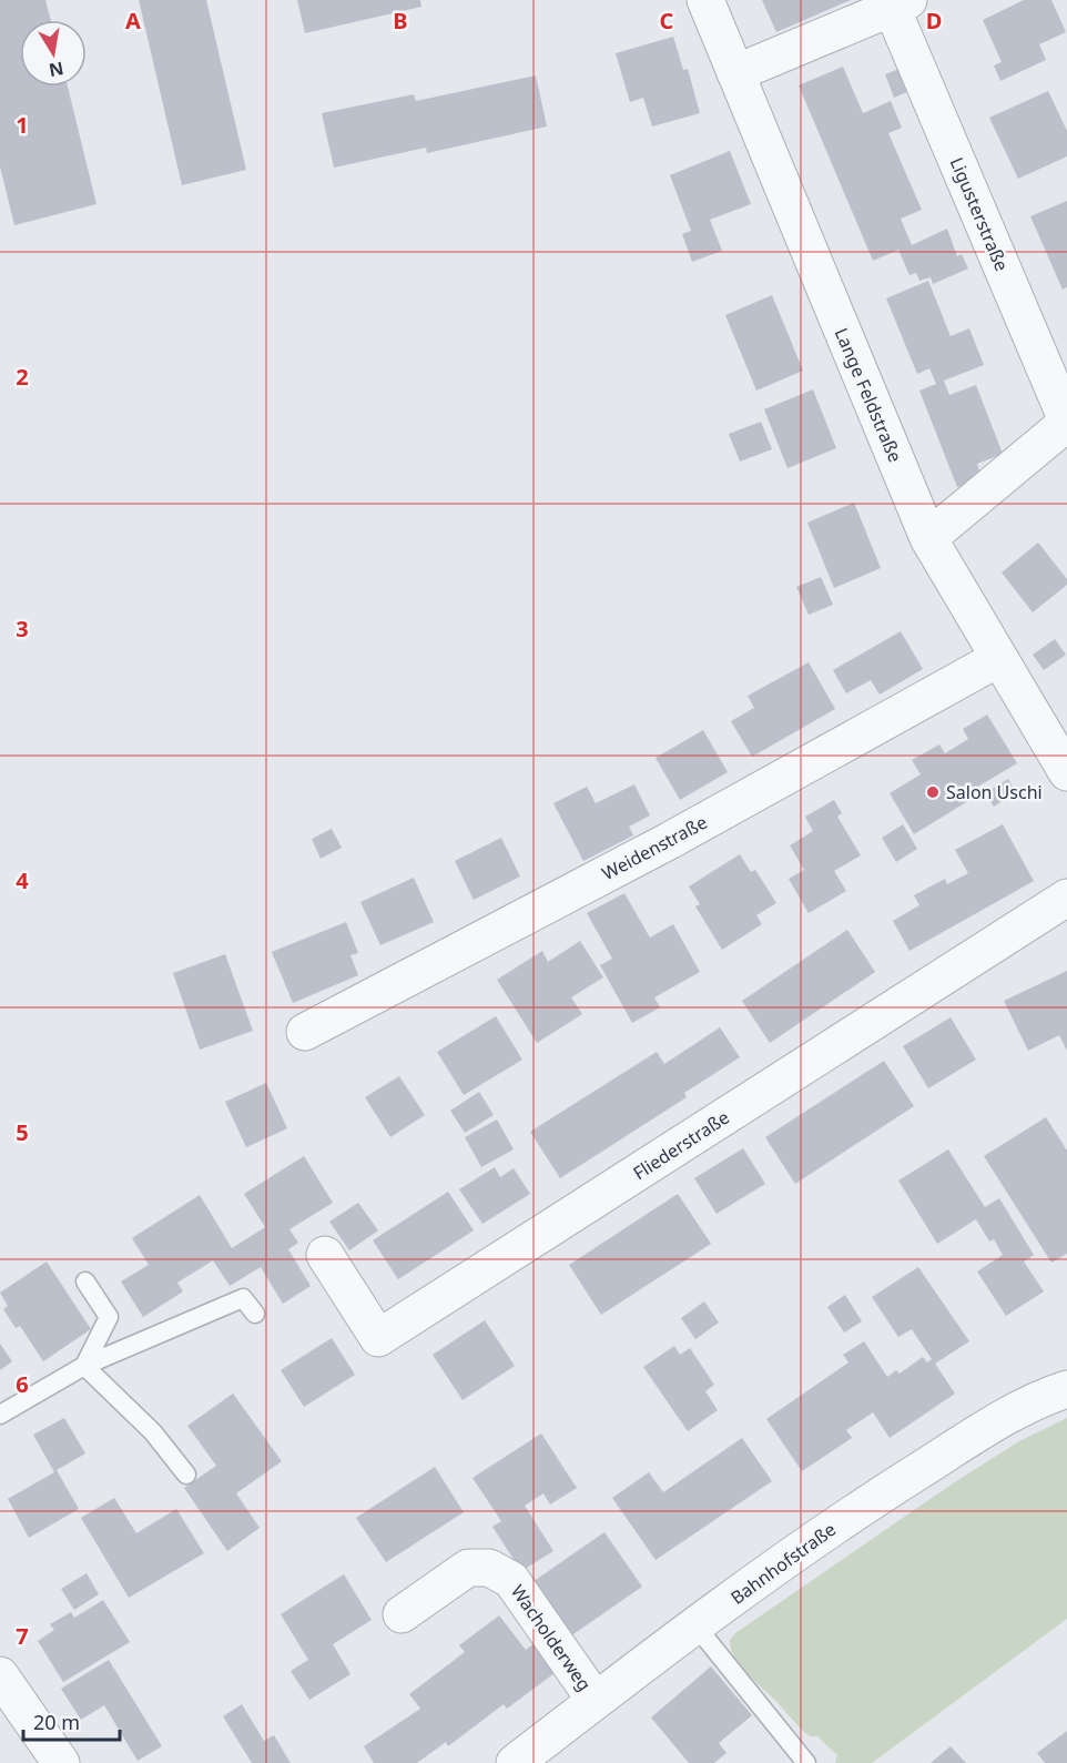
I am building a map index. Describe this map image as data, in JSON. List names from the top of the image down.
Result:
{
  "streets": {
    "street": [
      "Ligusterstraße",
      "Lange Feldstraße",
      "Weidenstraße",
      "Fliederstraße",
      "Bahnhofstraße",
      "Wacholderweg"
    ]
  },
  "crossings": [
    ["Ligusterstraße", "Lange Feldstraße"],
    ["Lange Feldstraße", "Weidenstraße"],
    ["Bahnhofstraße", "Wacholderweg"]
  ],
  "places": ["Salon Uschi"],
  "scale_bar": "20 m",
  "north": "bottom",
  "grid": {
    "columns": [
      "A",
      "B",
      "C",
      "D"
    ],
    "rows": [
      "1",
      "2",
      "3",
      "4",
      "5",
      "6",
      "7"
    ]
  }
}
